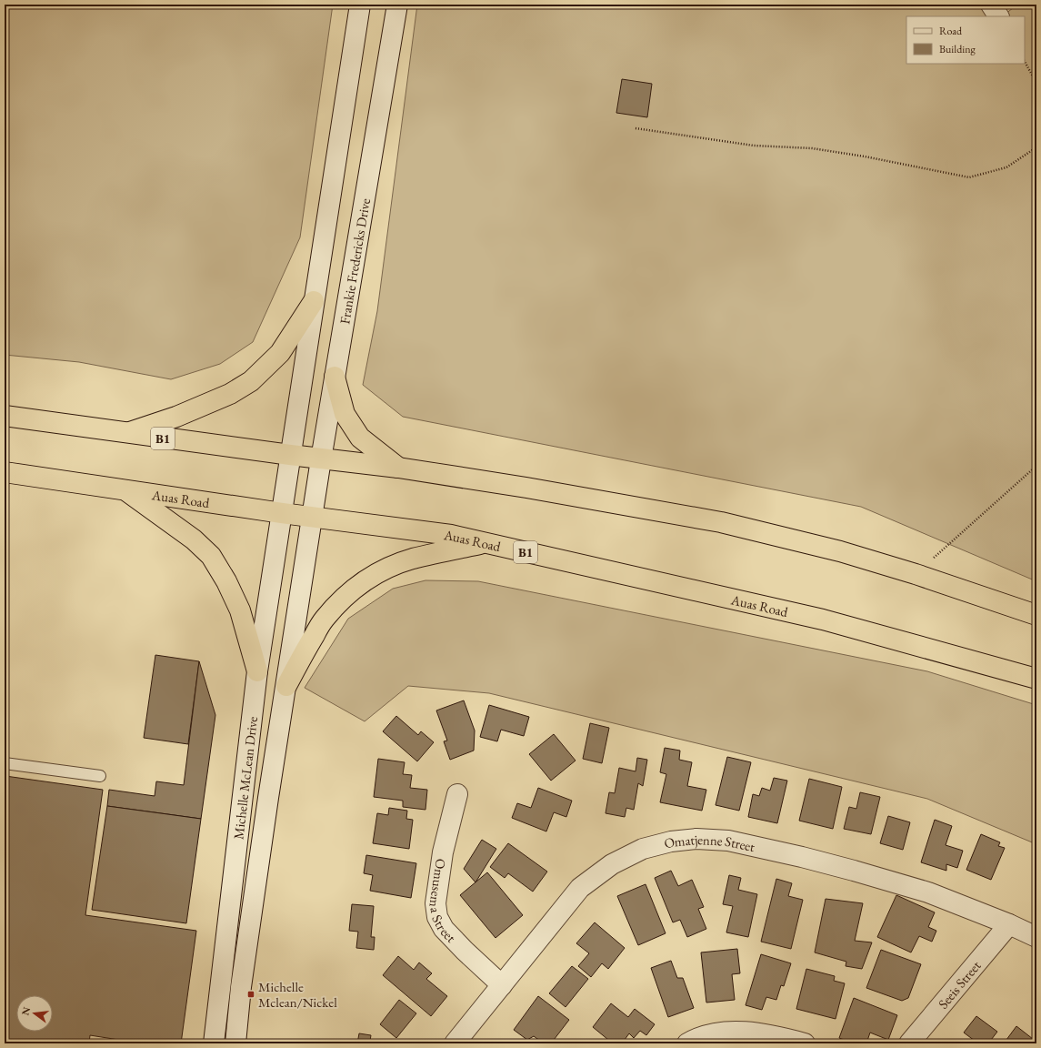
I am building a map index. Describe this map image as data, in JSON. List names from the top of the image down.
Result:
{
  "streets": {
    "highway": ["B1", "Auas Road"],
    "street": [
      "Frankie Fredericks Drive",
      "Michelle McLean Drive",
      "Omatjenne Street",
      "Omusema Street",
      "Seeis Street"
    ]
  },
  "crossings": [
    ["Frankie Fredericks Drive", "B1"],
    ["Frankie Fredericks Drive", "Auas Road"],
    ["Frankie Fredericks Drive", "Michelle McLean Drive"],
    ["Auas Road", "Michelle McLean Drive"],
    ["Omatjenne Street", "Omusema Street"],
    ["Omatjenne Street", "Seeis Street"]
  ],
  "places": {
    "transit": ["Michelle Mclean/Nickel"]
  },
  "legend": ["Road", "Building"],
  "north": "left"
}
